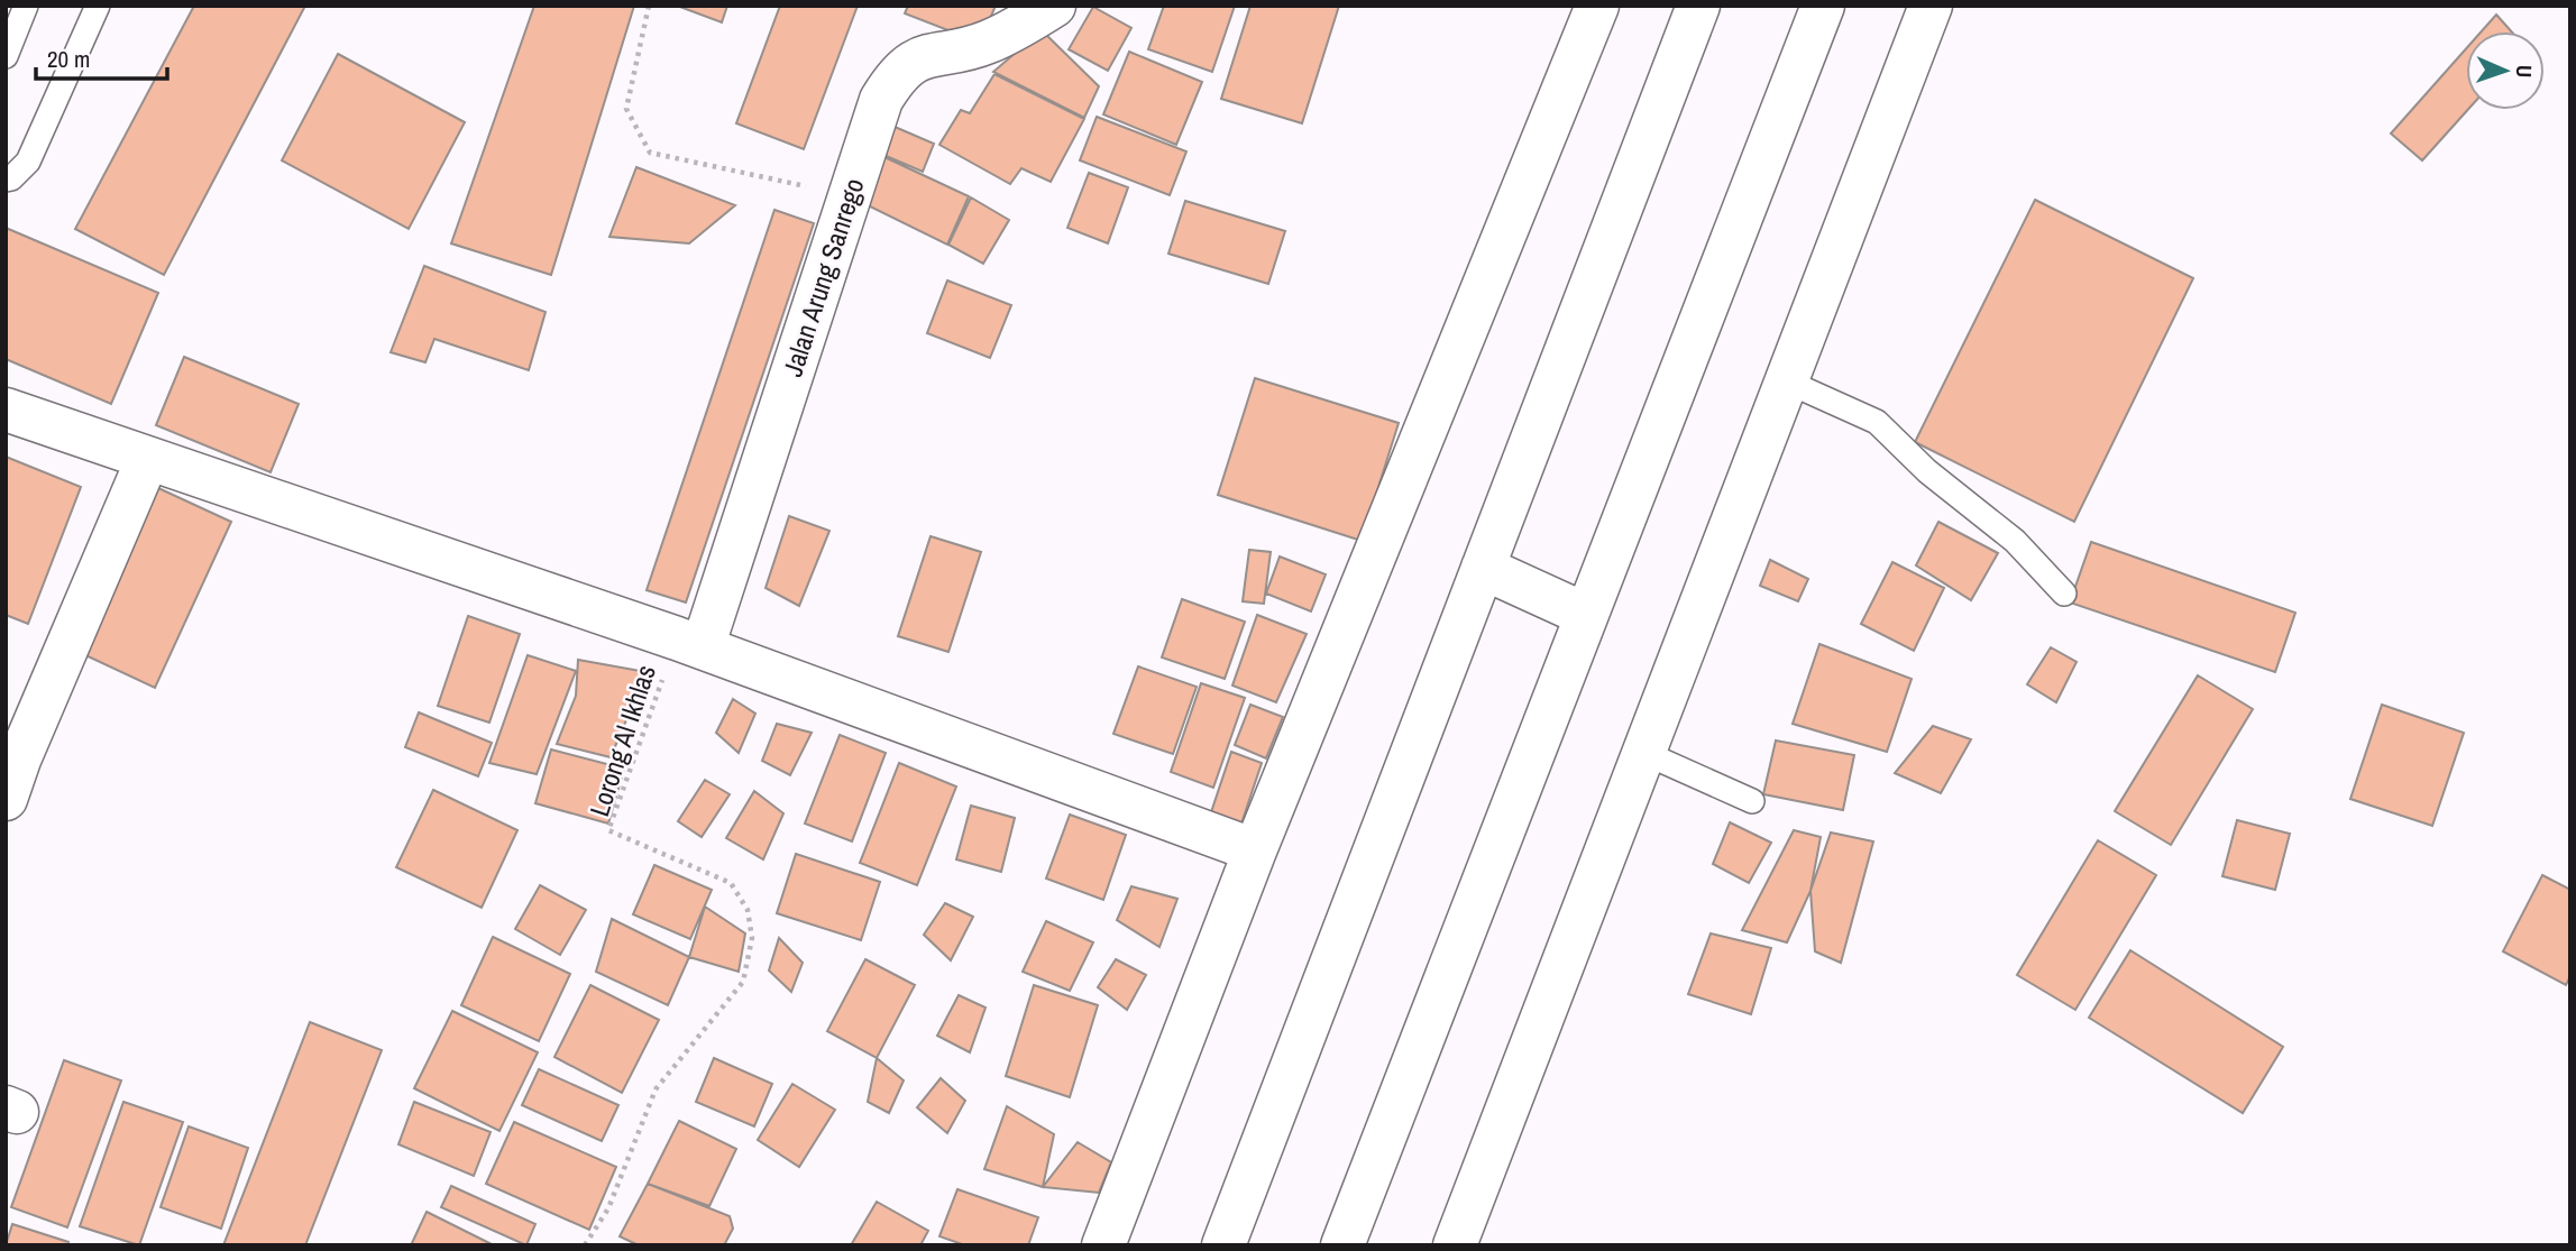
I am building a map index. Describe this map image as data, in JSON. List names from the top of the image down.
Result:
{
  "streets": {
    "street": ["Jalan Arung Sanrego"],
    "path": ["Lorong Al Ikhlas"]
  },
  "crossings": [
    ["Jalan Arung Sanrego", "Lorong Al Ikhlas"]
  ],
  "scale_bar": "20 m",
  "north": "right"
}
